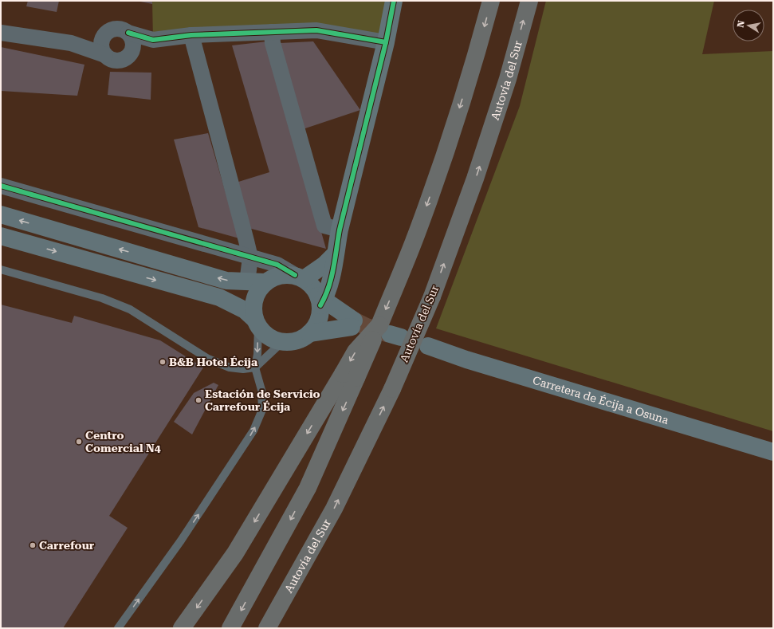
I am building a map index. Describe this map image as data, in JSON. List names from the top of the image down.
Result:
{
  "streets": {
    "highway": ["Autovía del Sur"],
    "street": ["Carretera de Écija a Osuna"]
  },
  "places": [
    "B&B Hotel Écija",
    "Estación de Servicio Carrefour Écija",
    "Centro Comercial N4",
    "Carrefour"
  ],
  "north": "left"
}
